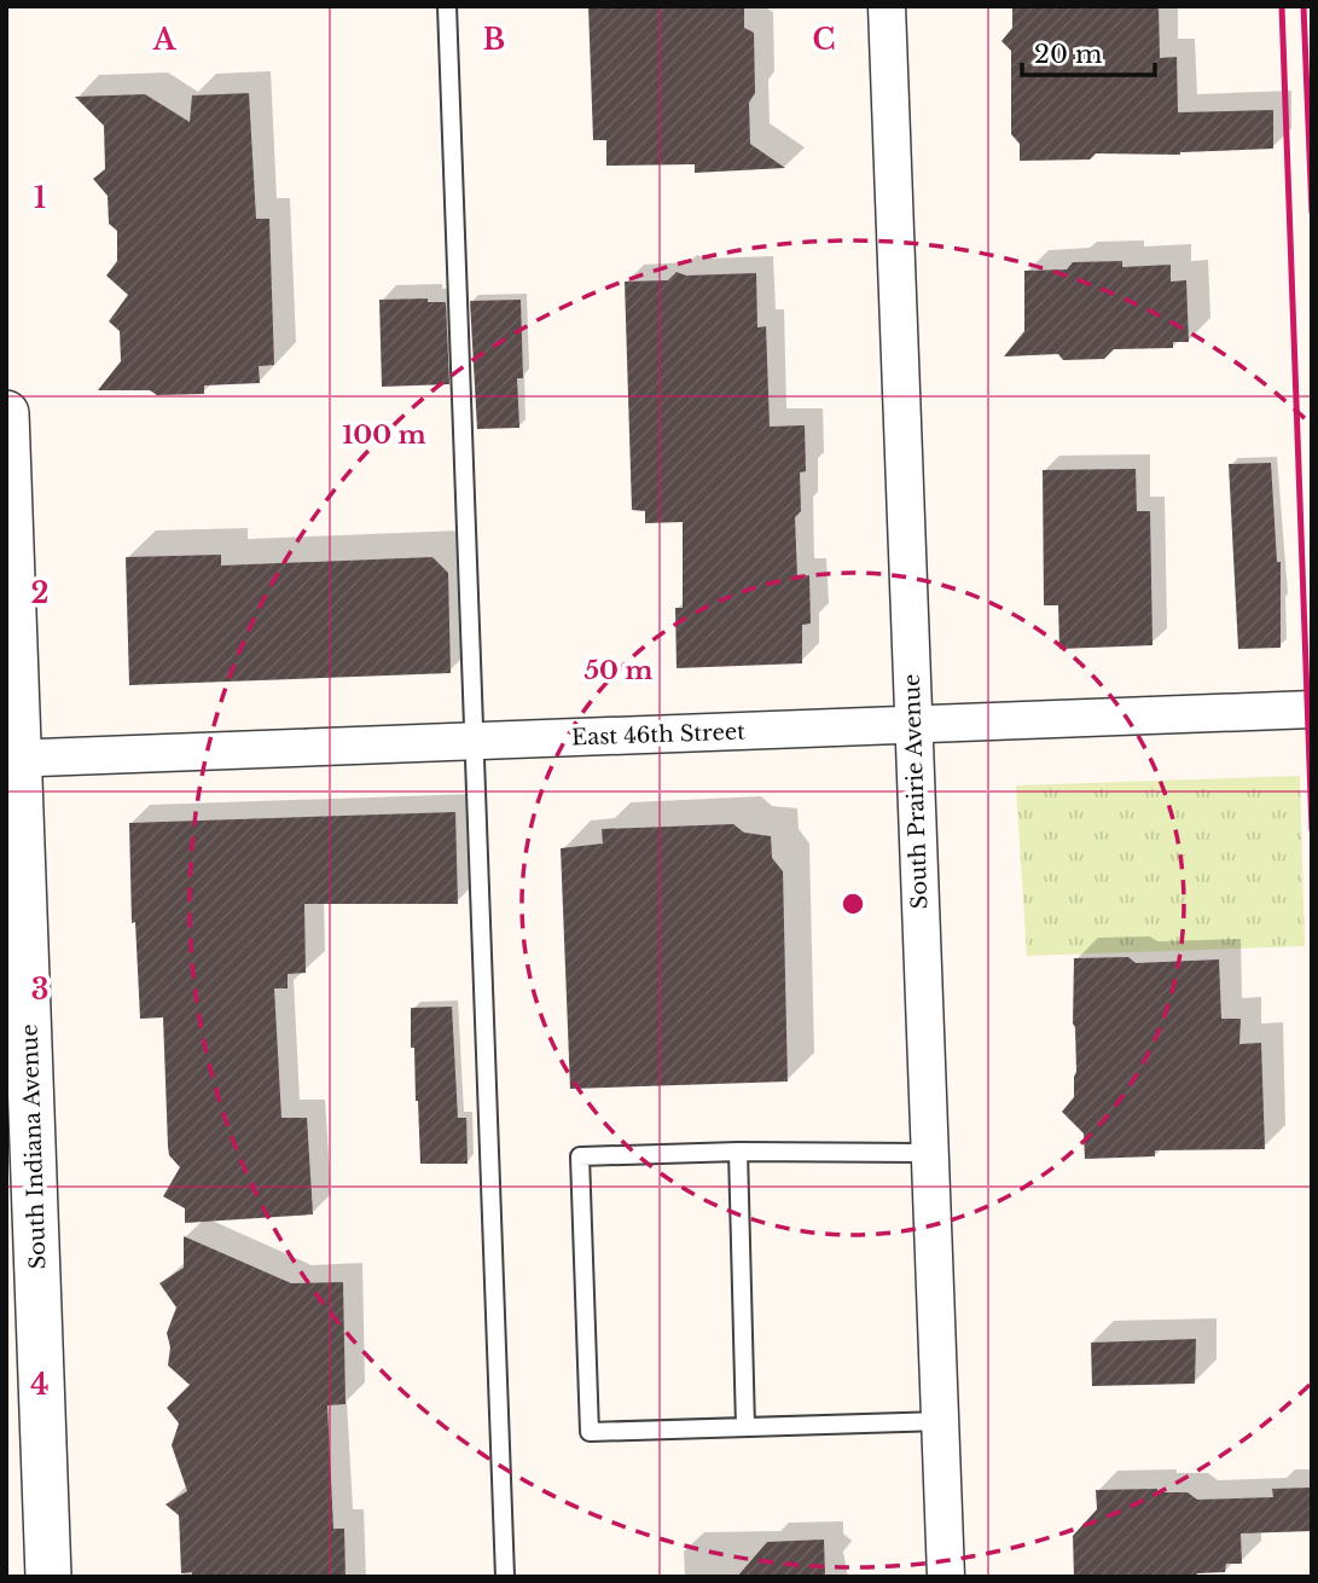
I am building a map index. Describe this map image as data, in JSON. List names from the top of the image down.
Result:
{
  "streets": {
    "street": ["East 46th Street", "South Prairie Avenue", "South Indiana Avenue"]
  },
  "crossings": [
    ["East 46th Street", "South Prairie Avenue"],
    ["East 46th Street", "South Indiana Avenue"]
  ],
  "scale_bar": "20 m",
  "grid": {
    "columns": ["A", "B", "C"],
    "rows": [
      "1",
      "2",
      "3",
      "4"
    ]
  },
  "rings": ["100 m", "50 m"]
}
